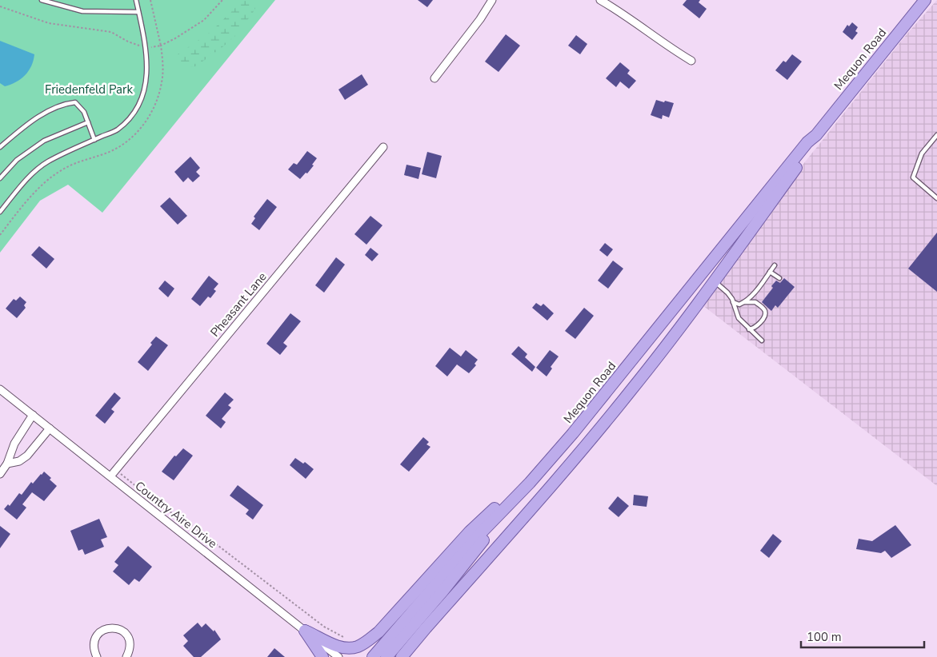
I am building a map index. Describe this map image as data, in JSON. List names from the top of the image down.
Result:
{
  "streets": {
    "main road": ["Mequon Road"],
    "street": ["Pheasant Lane", "Country Aire Drive"]
  },
  "crossings": [
    ["Pheasant Lane", "Country Aire Drive"]
  ],
  "parks": ["Friedenfeld Park"],
  "scale_bar": "100 m"
}
